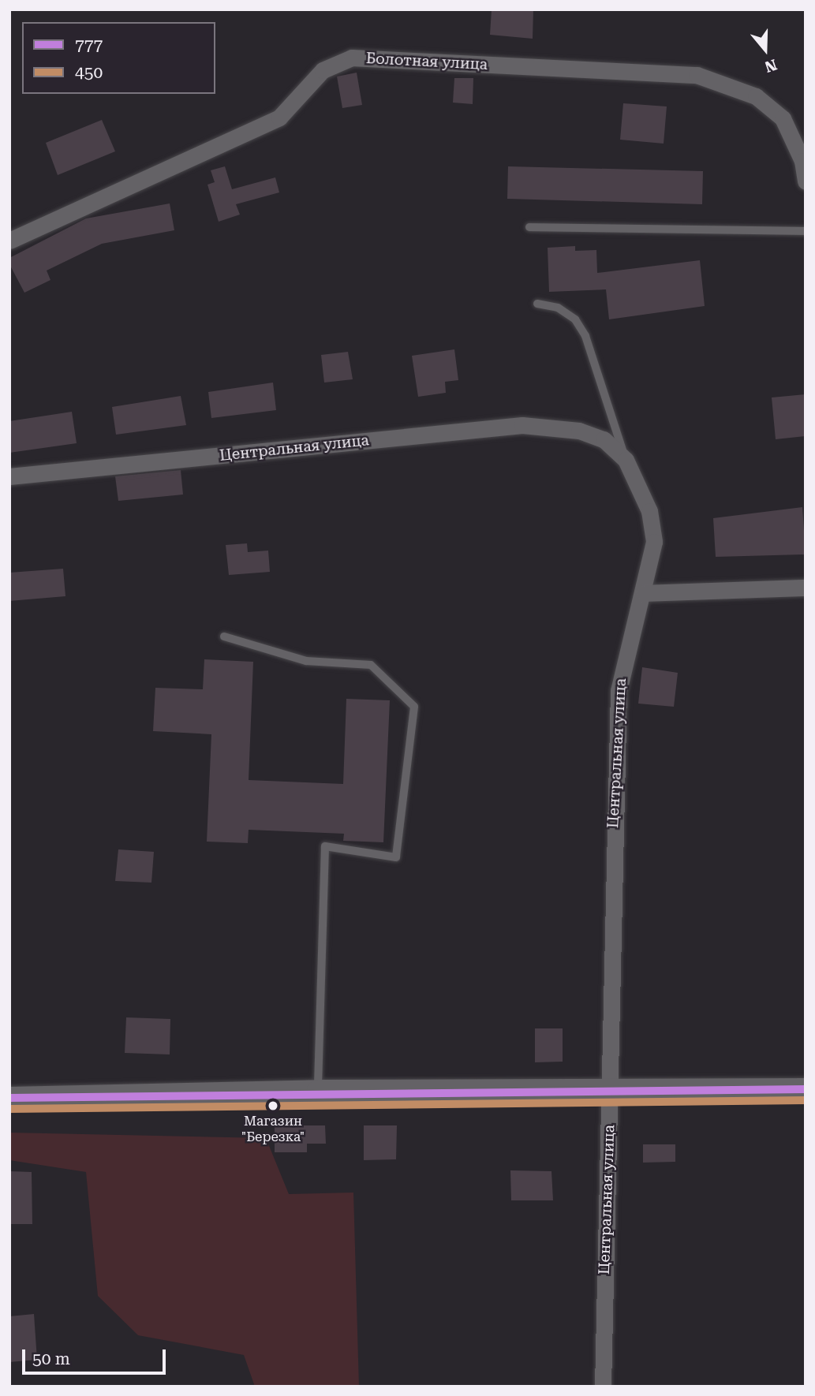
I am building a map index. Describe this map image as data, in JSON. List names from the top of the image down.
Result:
{
  "streets": {
    "street": ["Болотная улица", "Центральная улица"]
  },
  "places": ["Магазин \"Березка\""],
  "lines": ["transit line 777", "transit line 450"],
  "legend": ["777", "450"],
  "scale_bar": "50 m",
  "north": "bottom"
}
